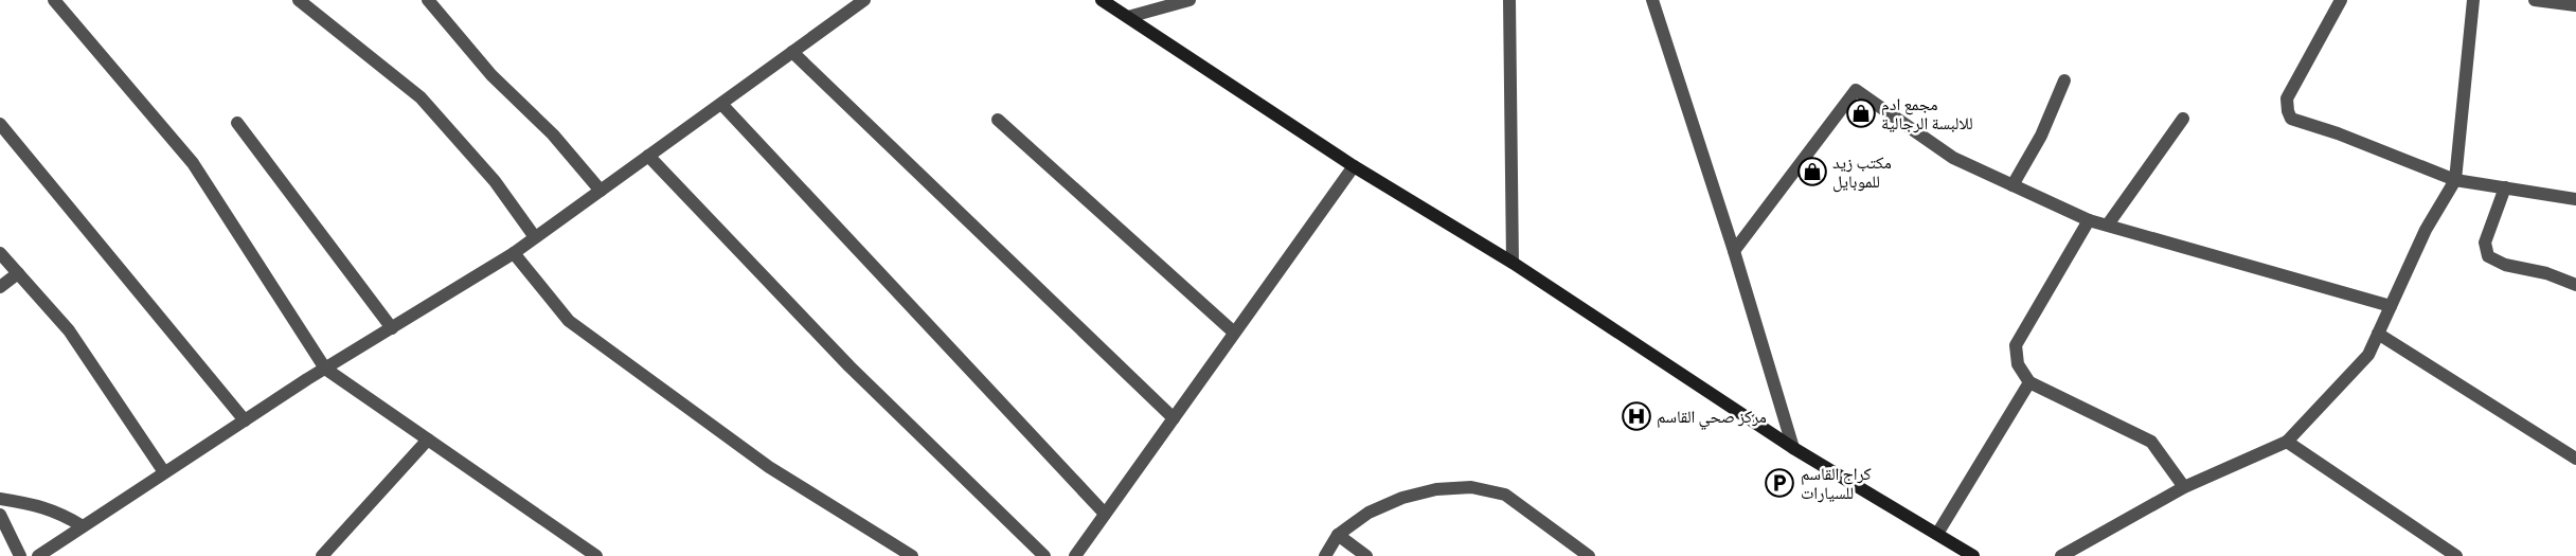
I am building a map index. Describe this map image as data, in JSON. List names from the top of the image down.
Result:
{
  "places": {
    "shop": ["مجمع ادم للالبسة الرجالية", "مكتب زيد للموبايل"],
    "hospital": ["مركز صحي القاسم"],
    "parking": ["كراج القاسم للسيارات"]
  }
}
